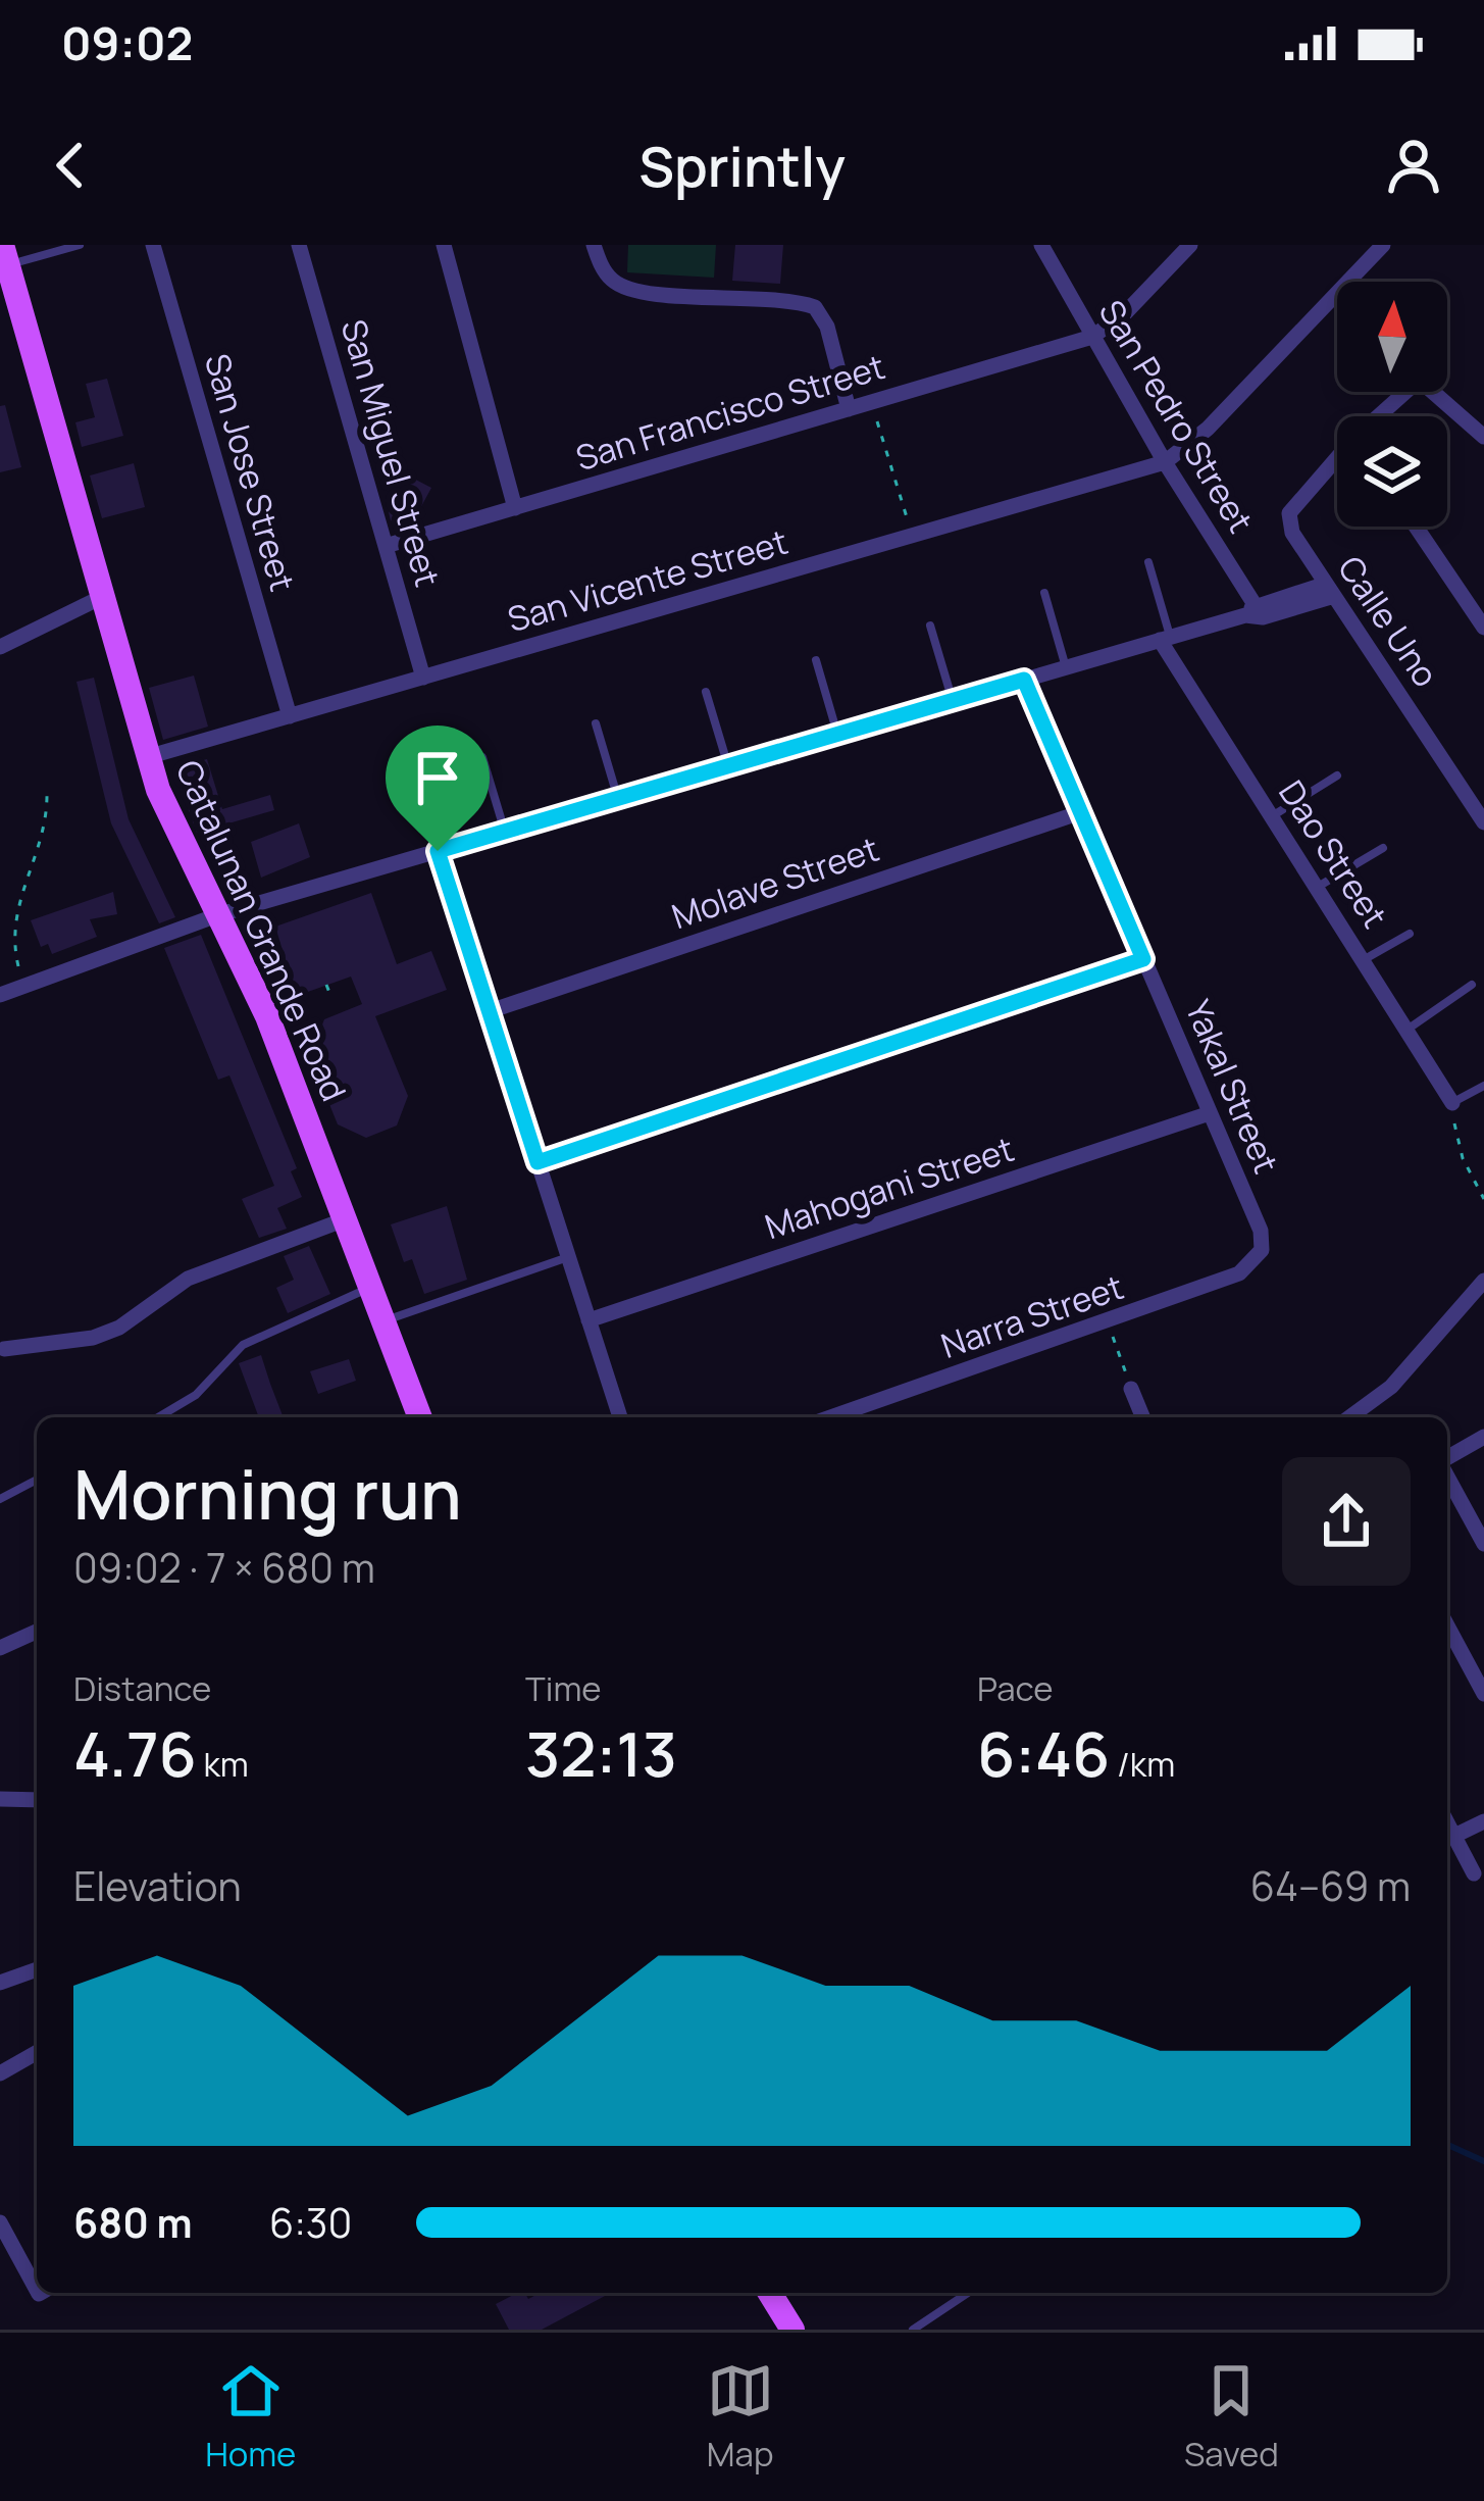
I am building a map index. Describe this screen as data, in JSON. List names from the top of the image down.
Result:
{
  "streets": {
    "main road": ["Catalunan Grande Road"],
    "street": [
      "San Francisco Street",
      "San Pedro Street",
      "San Miguel Street",
      "San Jose Street",
      "San Vicente Street",
      "Calle Uno",
      "Dao Street",
      "Molave Street",
      "Yakal Street",
      "Mahogani Street",
      "Narra Street"
    ]
  },
  "crossings": [
    ["San Francisco Street", "San Pedro Street"],
    ["San Francisco Street", "San Miguel Street"],
    ["San Pedro Street", "San Vicente Street"],
    ["San Miguel Street", "San Vicente Street"],
    ["San Jose Street", "San Vicente Street"],
    ["San Vicente Street", "Catalunan Grande Road"],
    ["Molave Street", "Yakal Street"],
    ["Yakal Street", "Mahogani Street"],
    ["Yakal Street", "Narra Street"]
  ],
  "north": "top",
  "page": {
    "status": "09:02",
    "header": "Sprintly",
    "heading": ["Morning run", "09:02 · 7 × 680 m"],
    "stats": [
      ["Distance", "4.76 km"],
      ["Time", "32:13"],
      ["Pace", "6:46 /km"]
    ],
    "chart": ["Elevation", "64–69 m"],
    "list": [
      {
        "name": "680 m",
        "note": "6:30"
      }
    ],
    "tabs": ["Home", "Map", "Saved"]
  }
}
